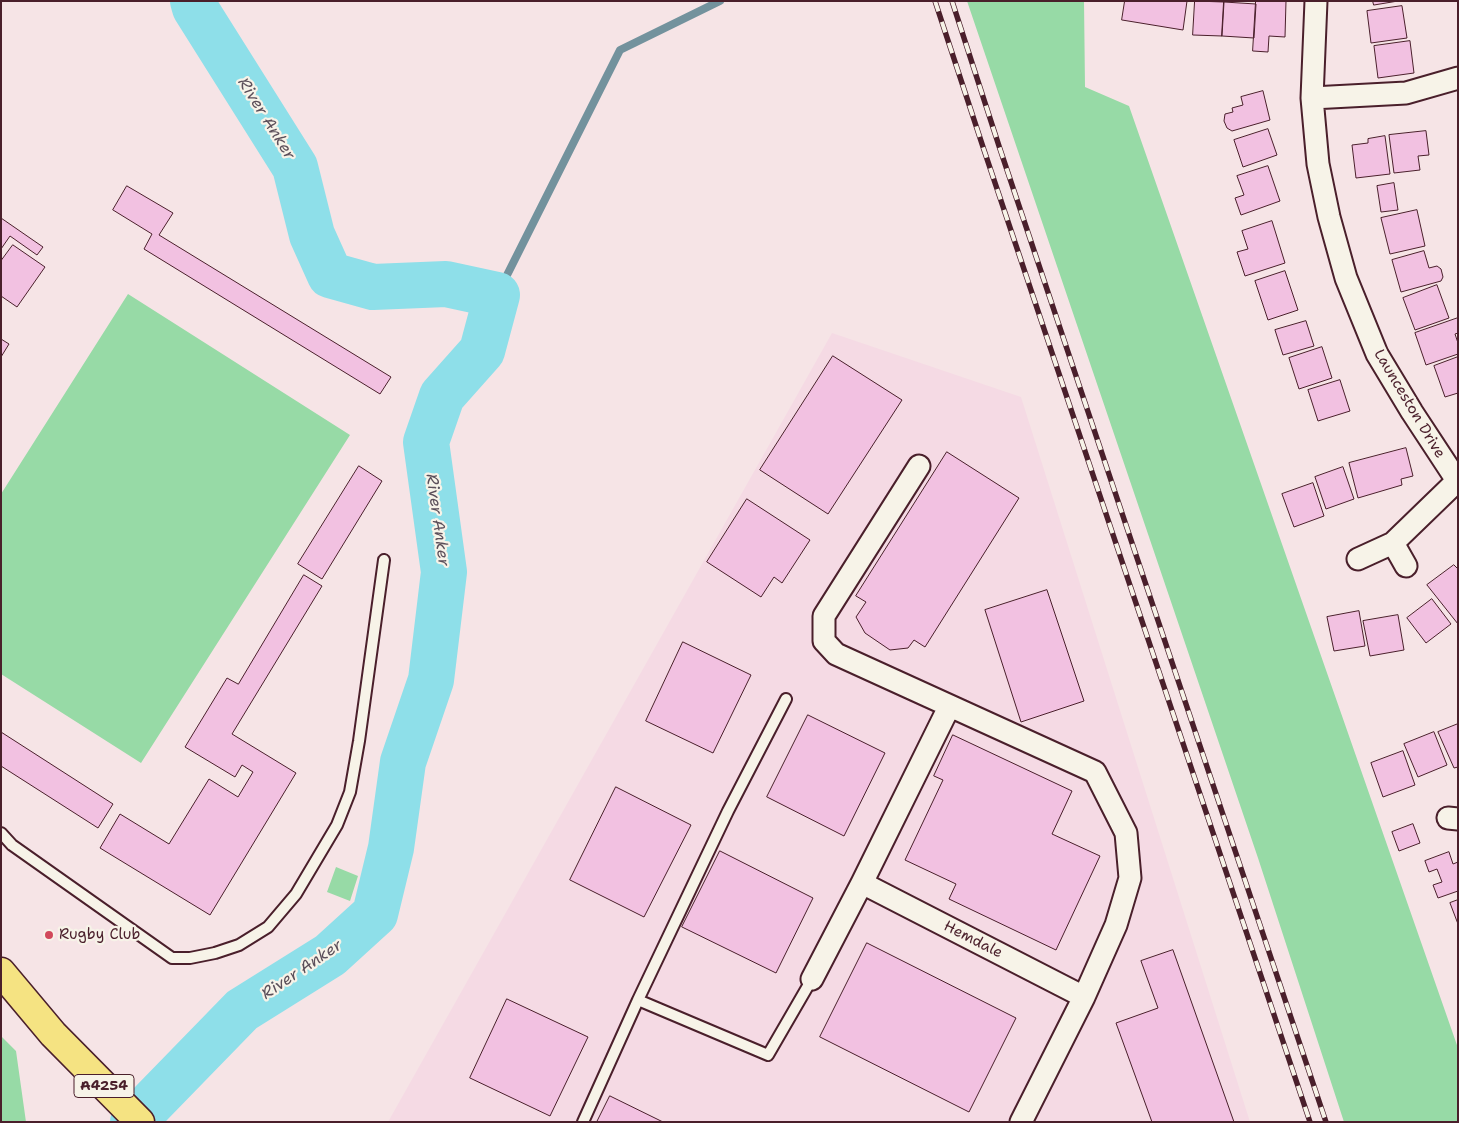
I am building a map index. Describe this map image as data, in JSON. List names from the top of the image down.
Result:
{
  "streets": {
    "main road": ["A4254"],
    "street": ["Launceston Drive", "Hemdale"]
  },
  "water": ["River Anker"],
  "places": ["Rugby Club"]
}
